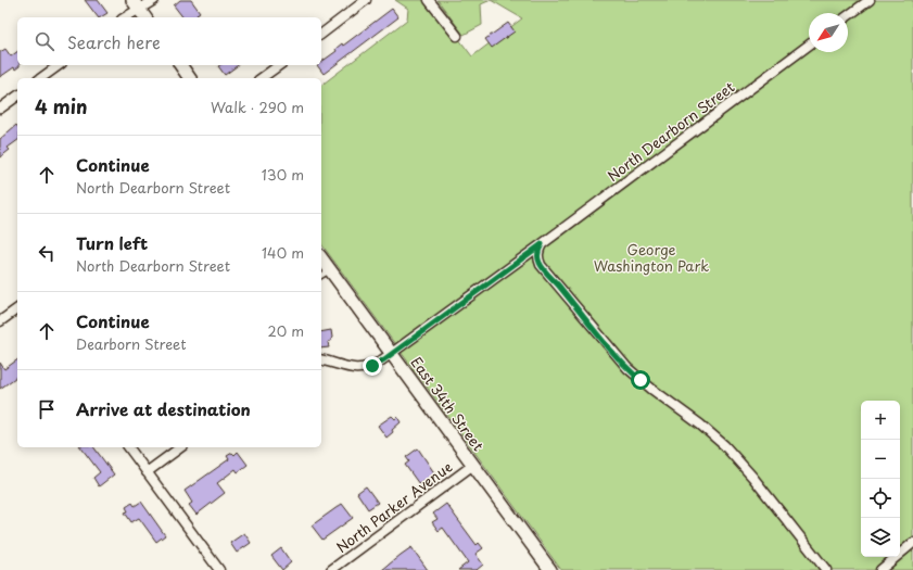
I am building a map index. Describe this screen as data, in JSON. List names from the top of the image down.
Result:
{
  "streets": {
    "main road": ["East 34th Street"],
    "street": ["North Dearborn Street", "North Parker Avenue"]
  },
  "crossings": [
    ["North Dearborn Street", "East 34th Street"],
    ["East 34th Street", "North Parker Avenue"]
  ],
  "parks": ["George Washington Park"],
  "north": "bottom left",
  "page": {
    "search": "Search here",
    "heading": ["4 min", "Walk · 290 m"],
    "list": [
      ["Continue", "North Dearborn Street", "130 m"],
      ["Turn left", "North Dearborn Street", "140 m"],
      ["Continue", "Dearborn Street", "20 m"],
      "Arrive at destination"
    ],
    "map_buttons": ["+", "−"]
  }
}
